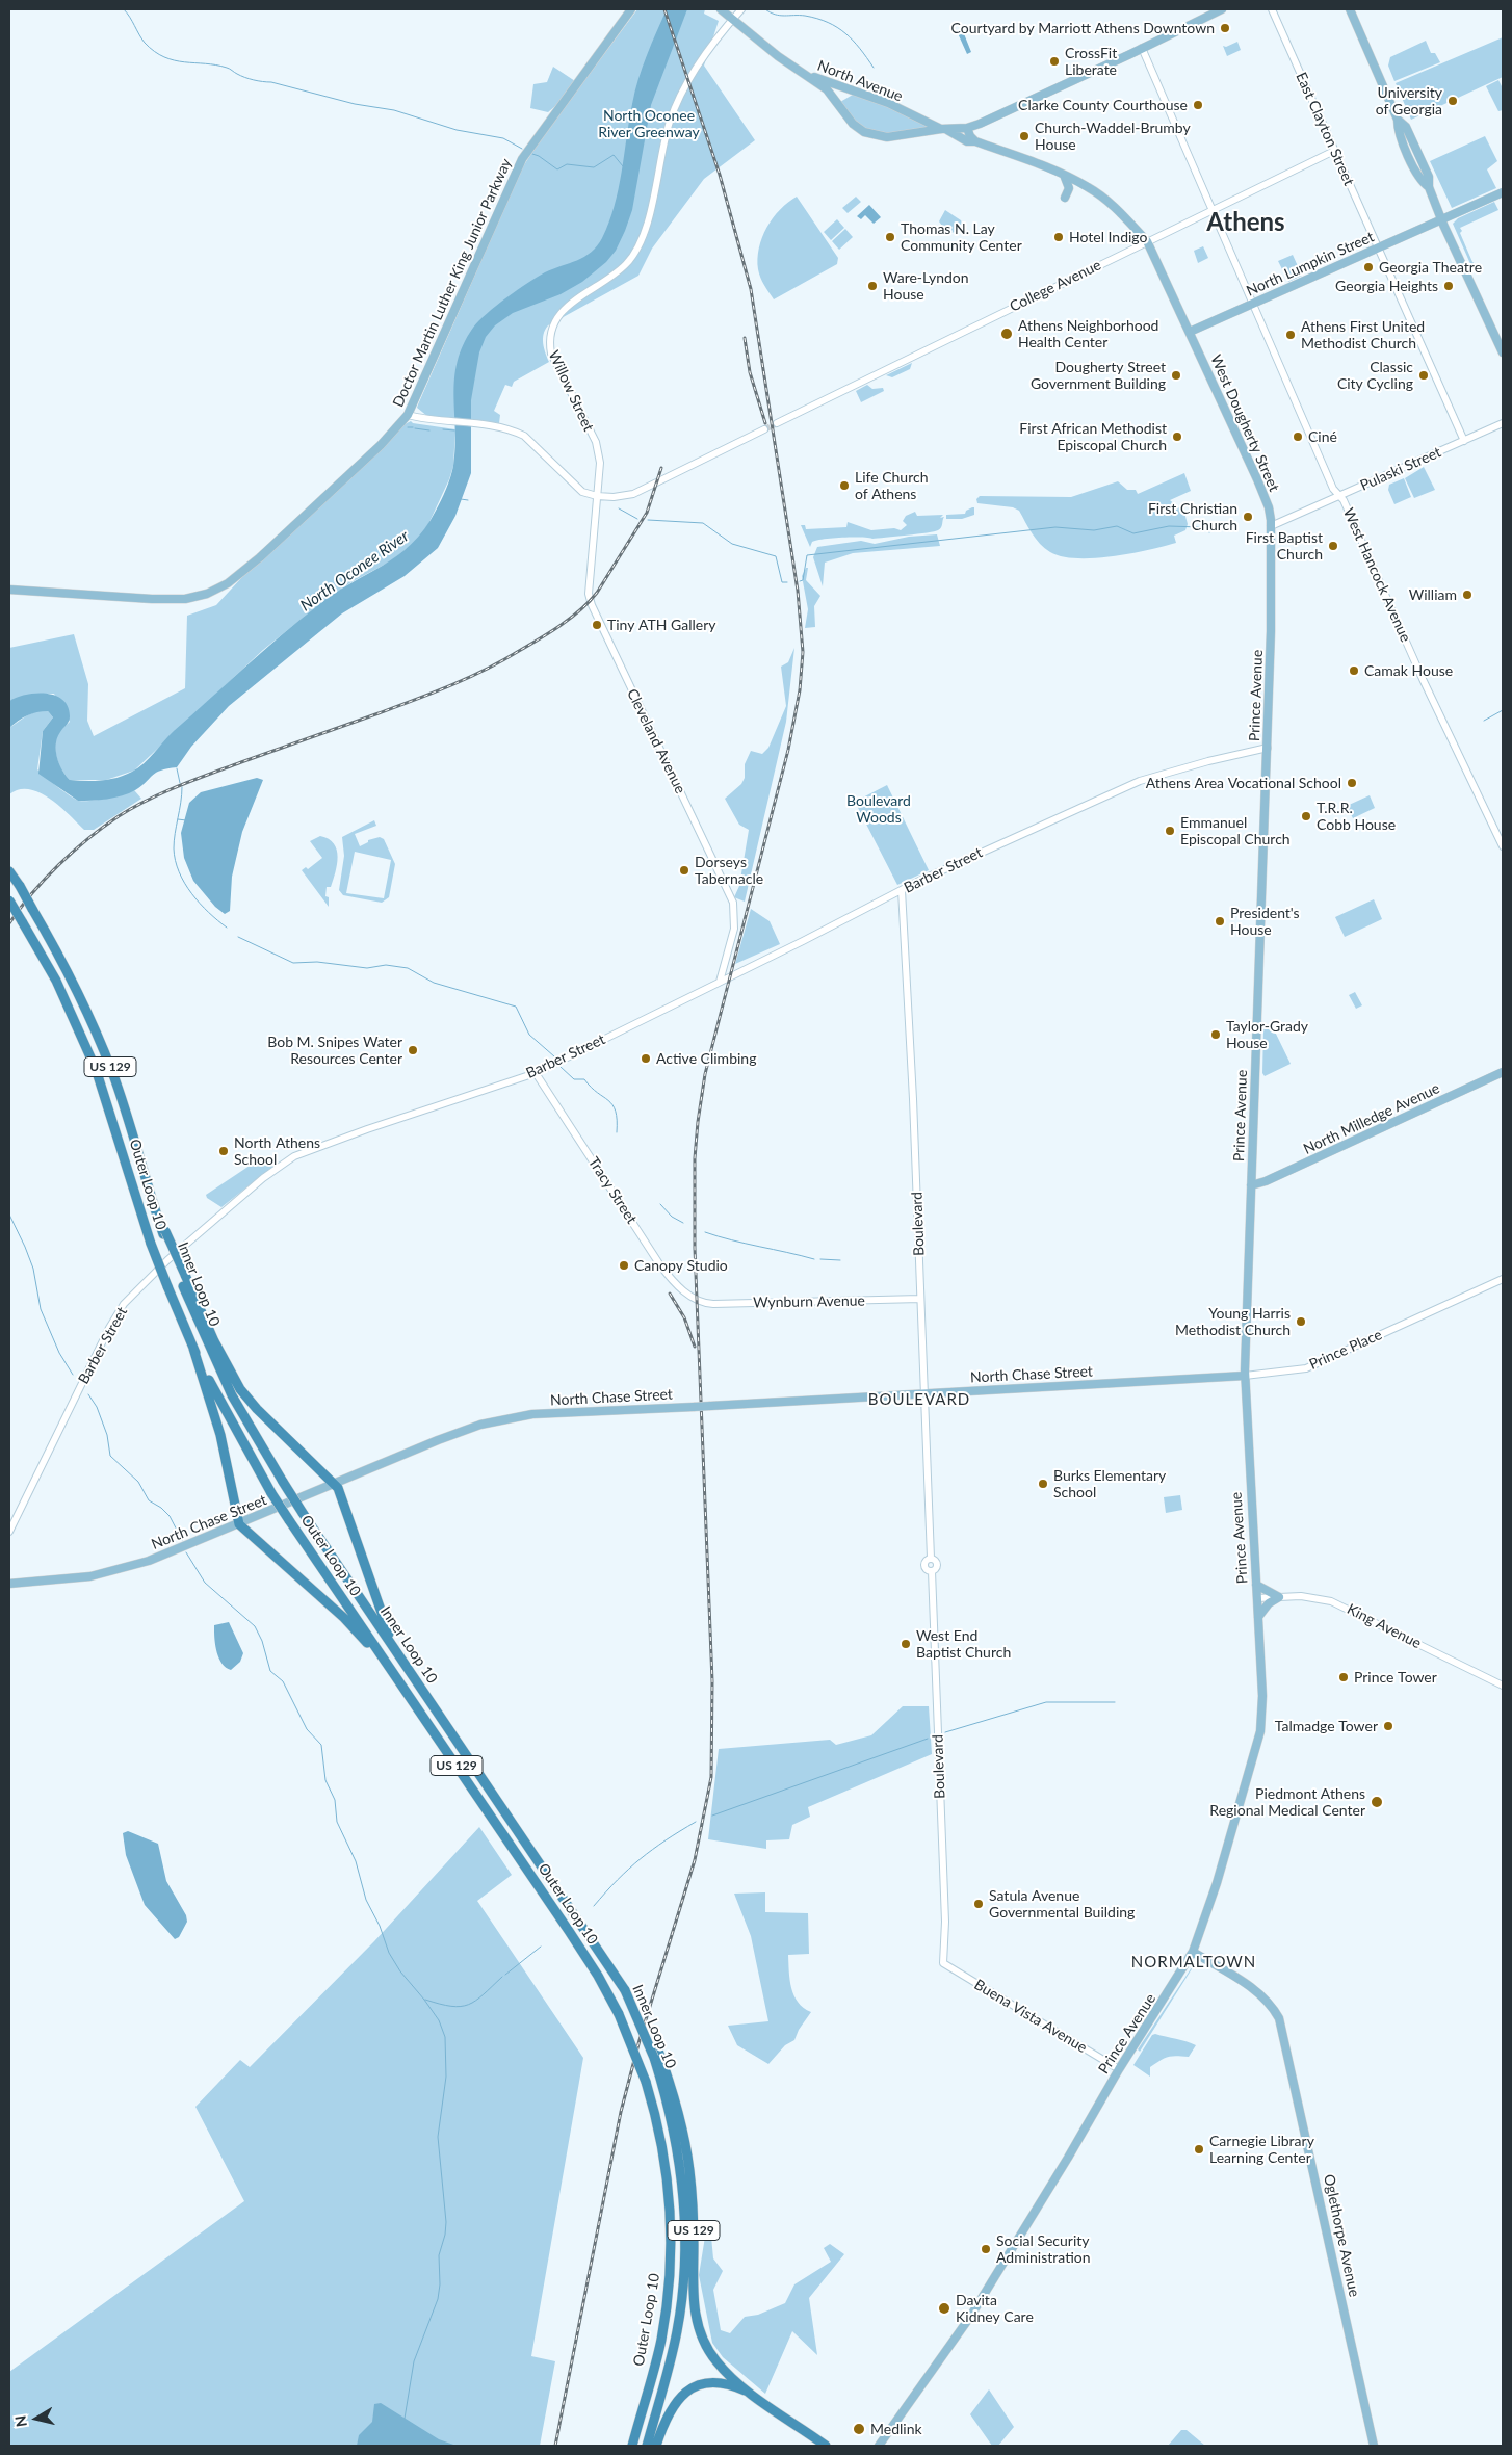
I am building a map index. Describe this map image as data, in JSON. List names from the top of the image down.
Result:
{
  "streets": {
    "highway": ["US 129", "Outer Loop 10", "Inner Loop 10"],
    "main road": [
      "North Avenue",
      "North Lumpkin Street",
      "Doctor Martin Luther King Junior Parkway",
      "West Dougherty Street",
      "Prince Avenue",
      "North Milledge Avenue",
      "North Chase Street",
      "Oglethorpe Avenue"
    ],
    "street": [
      "East Clayton Street",
      "College Avenue",
      "Willow Street",
      "Pulaski Street",
      "West Hancock Avenue",
      "Cleveland Avenue",
      "Barber Street",
      "Tracy Street",
      "Boulevard",
      "Wynburn Avenue",
      "Prince Place",
      "King Avenue",
      "Buena Vista Avenue"
    ]
  },
  "crossings": [
    ["North Avenue", "Willow Street"],
    ["North Avenue", "West Dougherty Street"],
    ["East Clayton Street", "North Lumpkin Street"],
    ["East Clayton Street", "College Avenue"],
    ["East Clayton Street", "Pulaski Street"],
    ["North Lumpkin Street", "West Dougherty Street"],
    ["North Lumpkin Street", "West Hancock Avenue"],
    ["College Avenue", "West Dougherty Street"],
    ["College Avenue", "West Hancock Avenue"],
    ["Willow Street", "Cleveland Avenue"],
    ["West Dougherty Street", "Pulaski Street"],
    ["West Dougherty Street", "Prince Avenue"],
    ["Pulaski Street", "West Hancock Avenue"],
    ["Pulaski Street", "Prince Avenue"],
    ["Prince Avenue", "Barber Street"],
    ["Prince Avenue", "North Milledge Avenue"],
    ["Prince Avenue", "Prince Place"],
    ["Prince Avenue", "North Chase Street"],
    ["Prince Avenue", "King Avenue"],
    ["Prince Avenue", "Buena Vista Avenue"],
    ["Prince Avenue", "Oglethorpe Avenue"],
    ["Cleveland Avenue", "Barber Street"],
    ["Barber Street", "Tracy Street"],
    ["Barber Street", "Boulevard"],
    ["US 129", "Inner Loop 10"],
    ["Tracy Street", "Wynburn Avenue"],
    ["Boulevard", "Wynburn Avenue"],
    ["Boulevard", "North Chase Street"],
    ["Boulevard", "Buena Vista Avenue"],
    ["Prince Place", "North Chase Street"]
  ],
  "districts": ["Athens", "BOULEVARD", "NORMALTOWN"],
  "water": ["North Oconee River"],
  "parks": ["North Oconee River Greenway", "Boulevard Woods"],
  "places": [
    "Courtyard by Marriott Athens Downtown",
    "CrossFit Liberate",
    "University of Georgia",
    "Clarke County Courthouse",
    "Church-Waddel-Brumby House",
    "Thomas N. Lay Community Center",
    "Hotel Indigo",
    "Georgia Theatre",
    "Ware-Lyndon House",
    "Georgia Heights",
    "Athens Neighborhood Health Center",
    "Athens First United Methodist Church",
    "Dougherty Street Government Building",
    "Classic City Cycling",
    "First African Methodist Episcopal Church",
    "Ciné",
    "Life Church of Athens",
    "First Christian Church",
    "First Baptist Church",
    "William",
    "Tiny ATH Gallery",
    "Camak House",
    "Athens Area Vocational School",
    "T.R.R. Cobb House",
    "Emmanuel Episcopal Church",
    "Dorseys Tabernacle",
    "President's House",
    "Taylor-Grady House",
    "Bob M. Snipes Water Resources Center",
    "Active Climbing",
    "North Athens School",
    "Canopy Studio",
    "Young Harris Methodist Church",
    "Burks Elementary School",
    "West End Baptist Church",
    "Prince Tower",
    "Talmadge Tower",
    "Piedmont Athens Regional Medical Center",
    "Satula Avenue Governmental Building",
    "Carnegie Library Learning Center",
    "Social Security Administration",
    "Davita Kidney Care",
    "Medlink"
  ],
  "north": "left"
}
